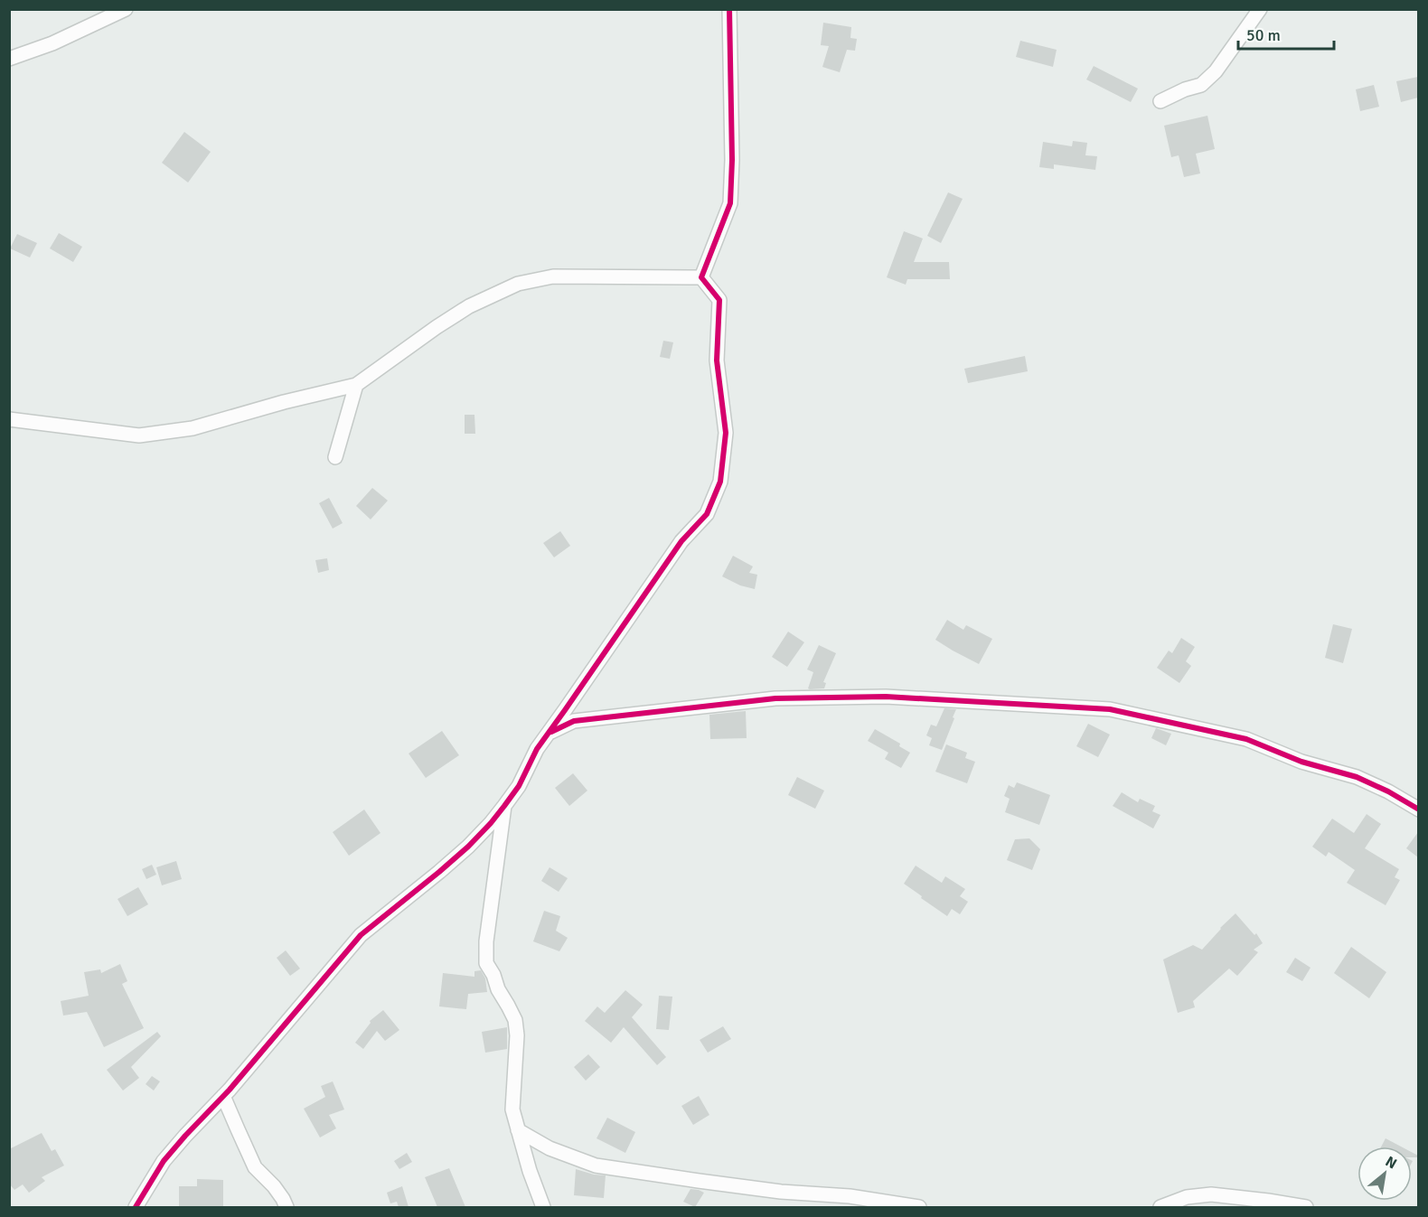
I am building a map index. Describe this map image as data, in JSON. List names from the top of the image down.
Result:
{
  "scale_bar": "50 m",
  "north": "top right"
}
